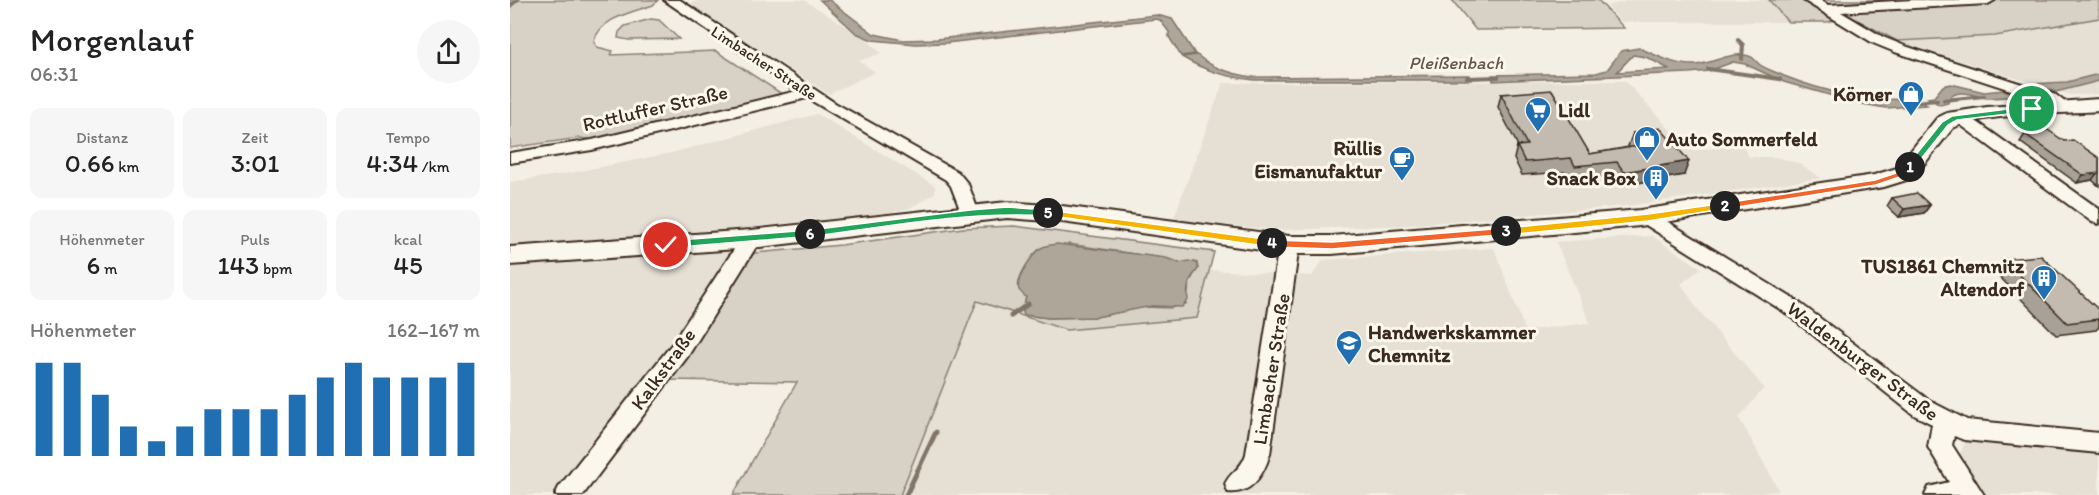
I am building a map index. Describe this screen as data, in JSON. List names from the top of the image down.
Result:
{
  "streets": {
    "street": [
      "Limbacher Straße",
      "Rottluffer Straße",
      "Waldenburger Straße",
      "Kalkstraße"
    ]
  },
  "crossings": [
    ["Limbacher Straße", "Rottluffer Straße"]
  ],
  "water": ["Pleißenbach"],
  "places": {
    "shop": ["Körner", "Auto Sommerfeld"],
    "supermarket": ["Lidl"],
    "cafe": ["Rüllis Eismanufaktur"],
    "building": ["Snack Box", "TUS1861 Chemnitz Altendorf"],
    "school or university": ["Handwerkskammer Chemnitz"]
  },
  "page": {
    "heading": ["Morgenlauf", "06:31"],
    "stats": [
      ["Distanz", "0.66 km"],
      ["Zeit", "3:01"],
      ["Tempo", "4:34 /km"],
      ["Höhenmeter", "6 m"],
      ["Puls", "143 bpm"],
      ["kcal", "45"]
    ],
    "pins": [
      "1",
      "2",
      "5",
      "3",
      "6",
      "4"
    ],
    "chart": ["Höhenmeter", "162–167 m"]
  }
}
